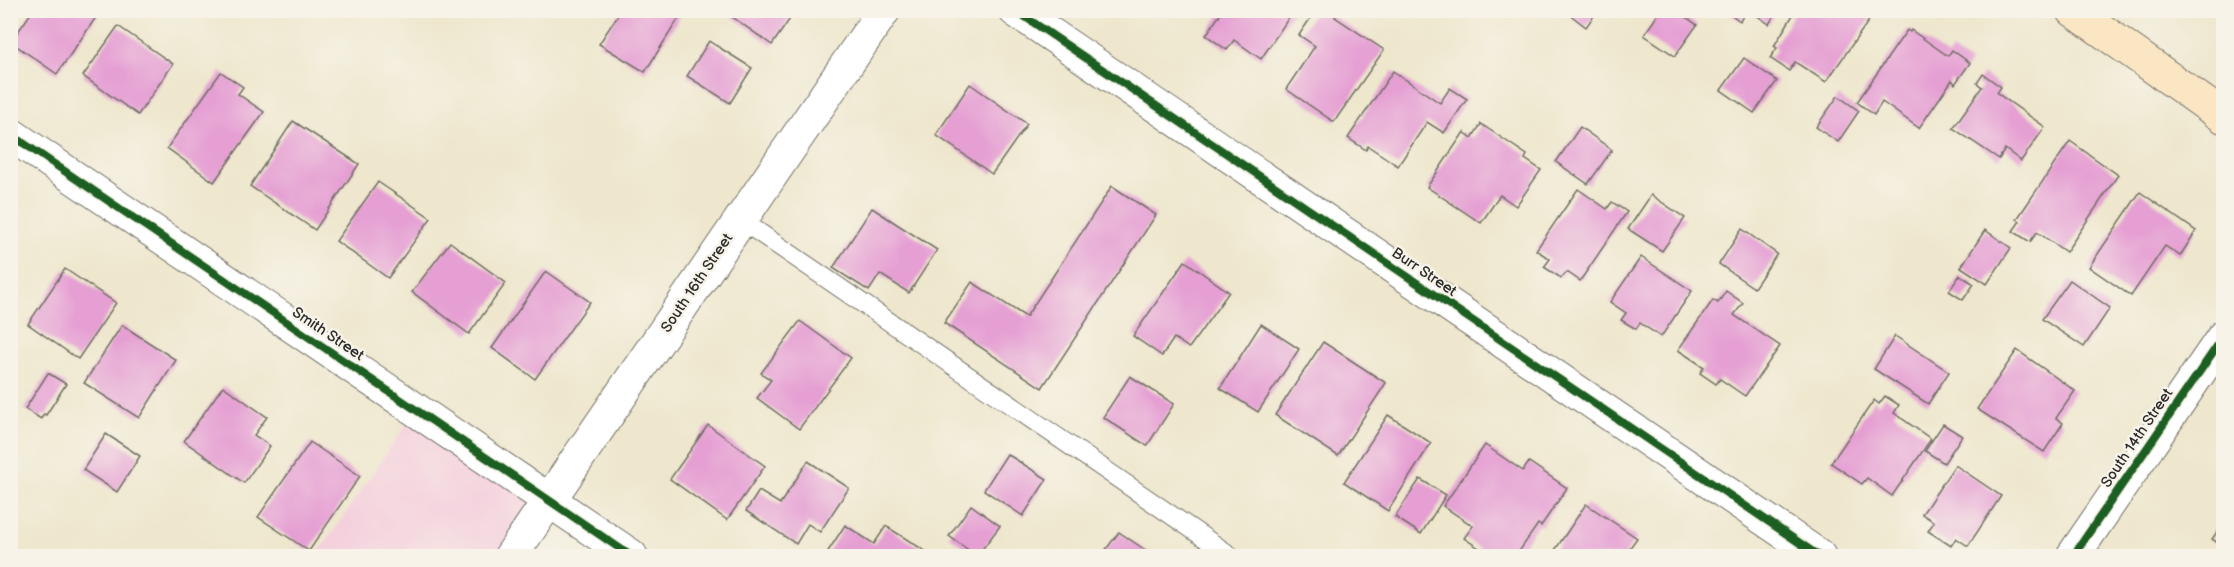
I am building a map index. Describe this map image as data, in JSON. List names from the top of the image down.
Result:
{
  "streets": {
    "street": [
      "Burr Street",
      "South 16th Street",
      "Smith Street",
      "South 14th Street"
    ]
  },
  "crossings": [
    ["South 16th Street", "Smith Street"]
  ]
}
